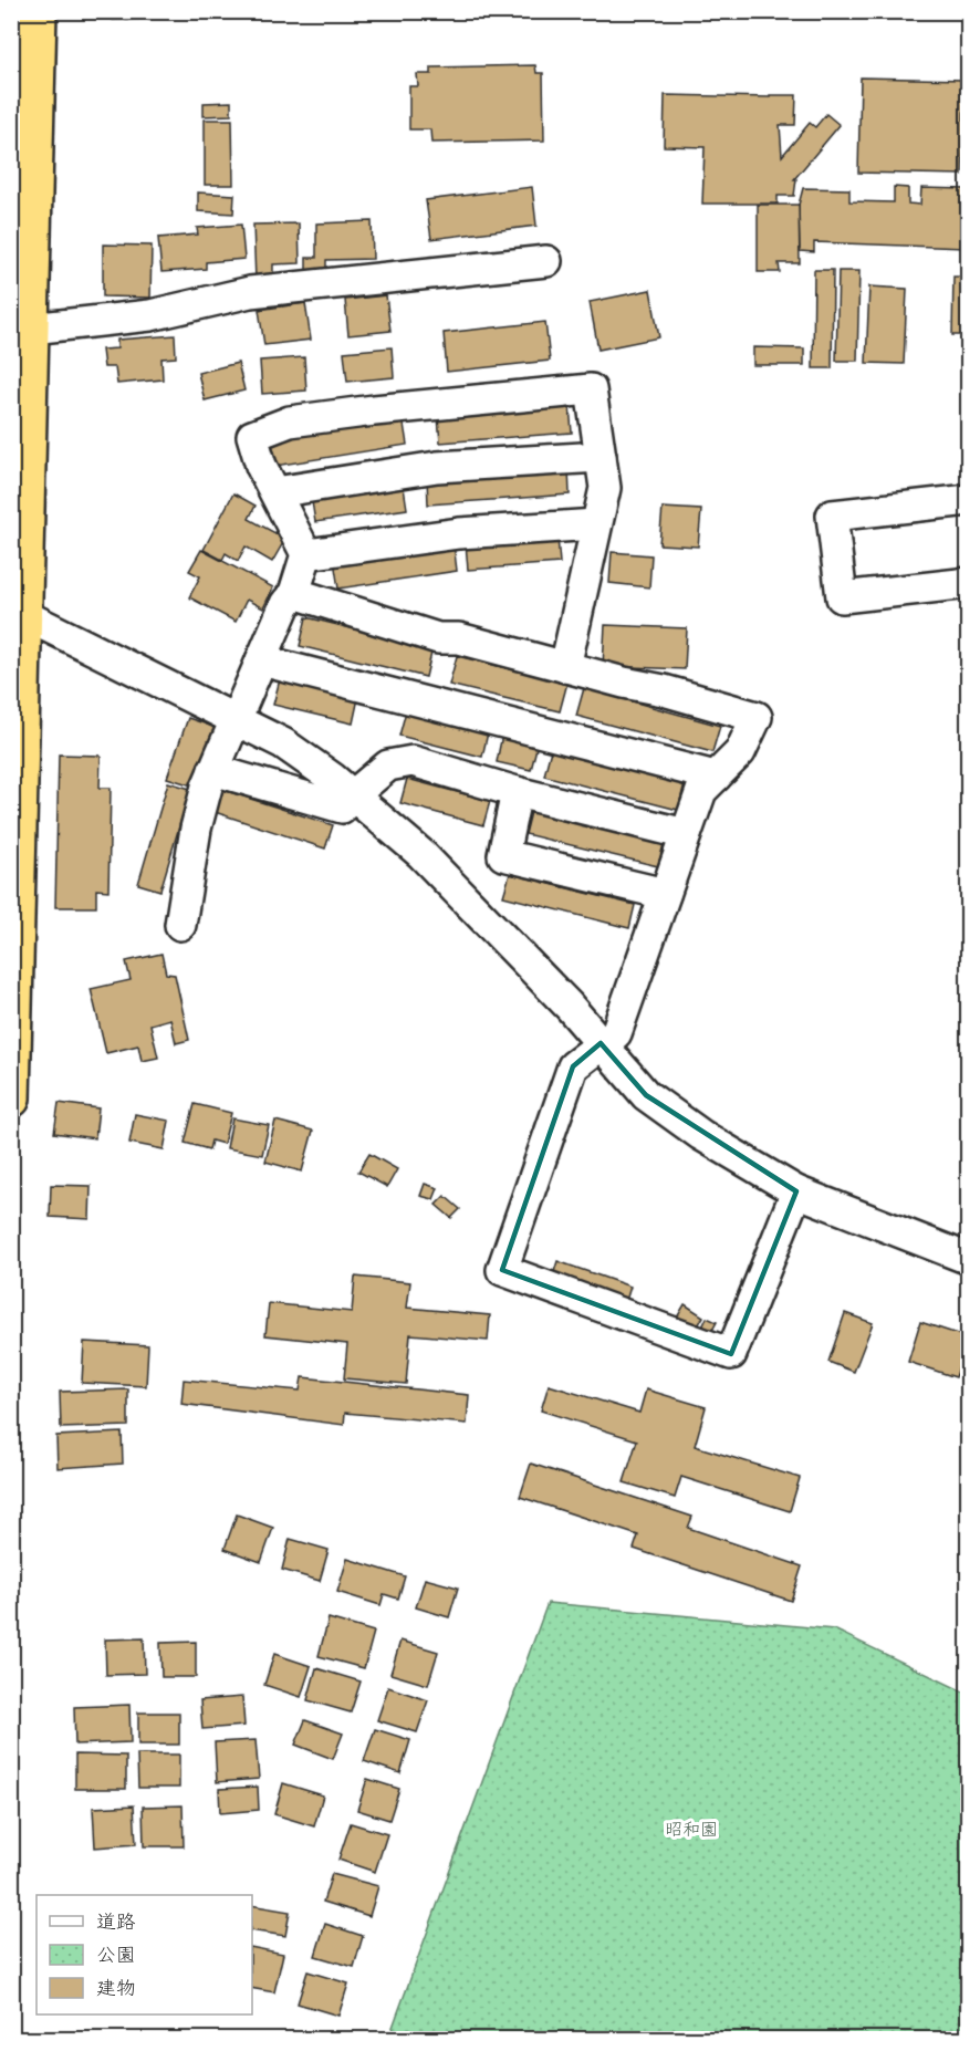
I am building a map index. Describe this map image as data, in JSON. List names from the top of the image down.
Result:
{
  "parks": ["昭和園"],
  "legend": ["道路", "公園", "建物"]
}
